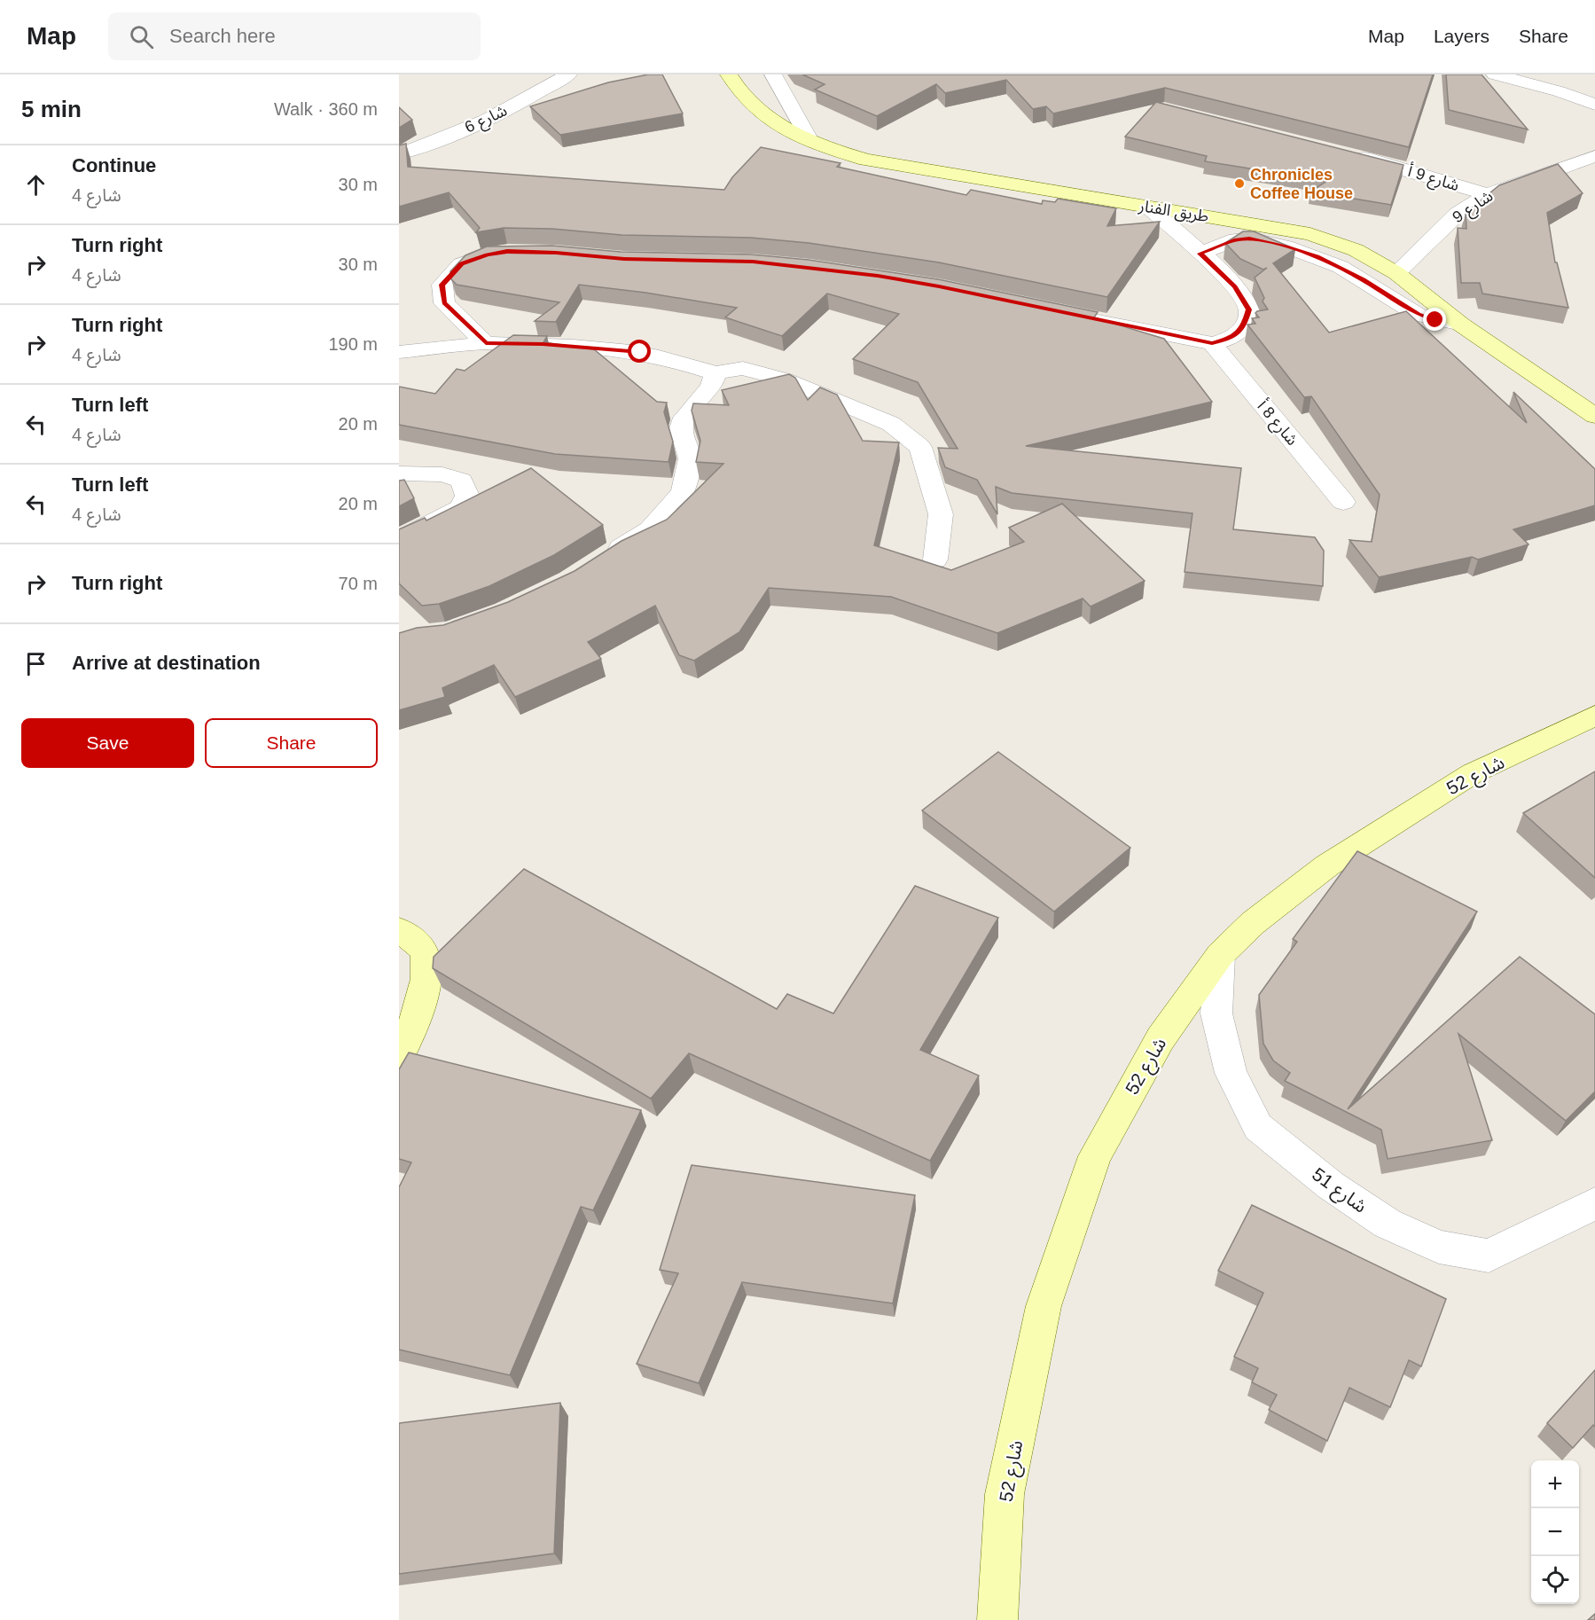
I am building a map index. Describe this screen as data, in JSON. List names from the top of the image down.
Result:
{
  "streets": {
    "street": [
      "شارع 6",
      "شارع 9 أ",
      "شارع 9",
      "طريق الفنار",
      "شارع 8 أ",
      "شارع 52",
      "شارع 51"
    ]
  },
  "crossings": [
    ["شارع 9 أ", "شارع 9"],
    ["شارع 9", "طريق الفنار"],
    ["شارع 52", "شارع 51"]
  ],
  "places": ["Chronicles Coffee House"],
  "page": {
    "header": "Map",
    "search": "Search here",
    "nav": ["Map", "Layers", "Share"],
    "heading": ["5 min", "Walk · 360 m"],
    "list": [
      ["Continue", "شارع 4", "30 m"],
      ["Turn right", "شارع 4", "30 m"],
      ["Turn right", "شارع 4", "190 m"],
      ["Turn left", "شارع 4", "20 m"],
      ["Turn left", "شارع 4", "20 m"],
      ["Turn right", "70 m"],
      "Arrive at destination"
    ],
    "buttons": ["Save", "Share"],
    "map_buttons": ["+", "−"]
  }
}
